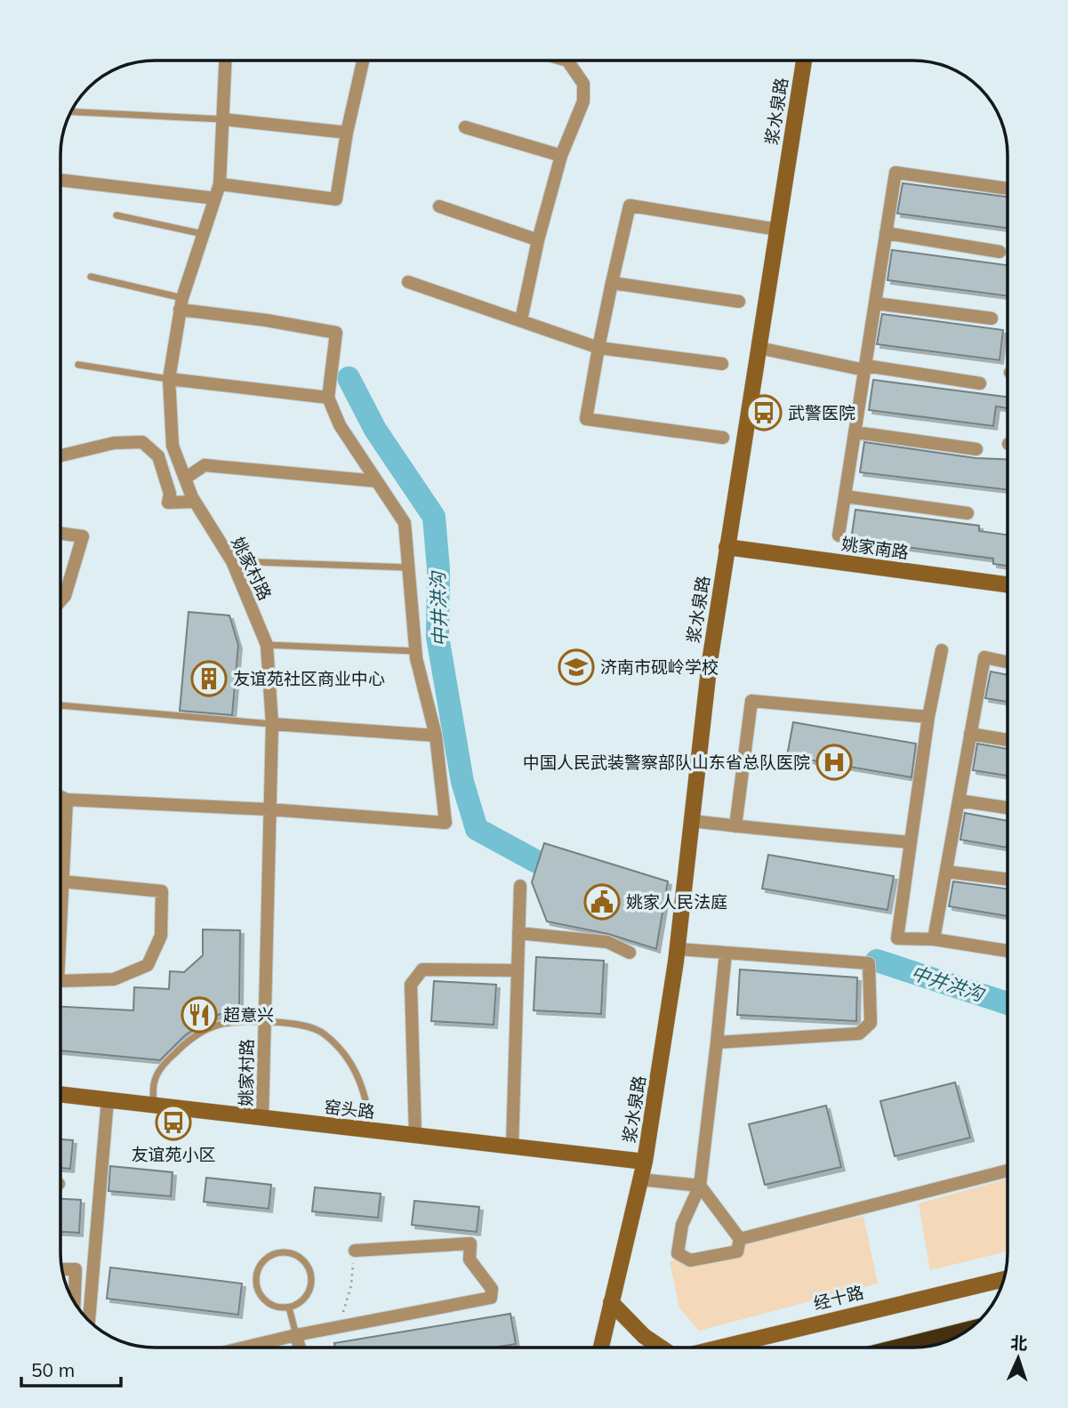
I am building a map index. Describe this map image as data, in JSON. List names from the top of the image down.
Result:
{
  "streets": {
    "main road": [
      "浆水泉路",
      "姚家南路",
      "窑头路",
      "经十路"
    ],
    "street": ["姚家村路"]
  },
  "crossings": [
    ["浆水泉路", "姚家南路"],
    ["浆水泉路", "窑头路"],
    ["姚家村路", "窑头路"]
  ],
  "water": ["中井洪沟"],
  "places": {
    "bus stop": ["武警医院", "友谊苑小区"],
    "school or university": ["济南市砚岭学校"],
    "building": ["友谊苑社区商业中心"],
    "hospital": ["中国人民武装警察部队山东省总队医院"],
    "public building": ["姚家人民法庭"],
    "restaurant": ["超意兴"]
  },
  "scale_bar": "50 m",
  "north": "top"
}
